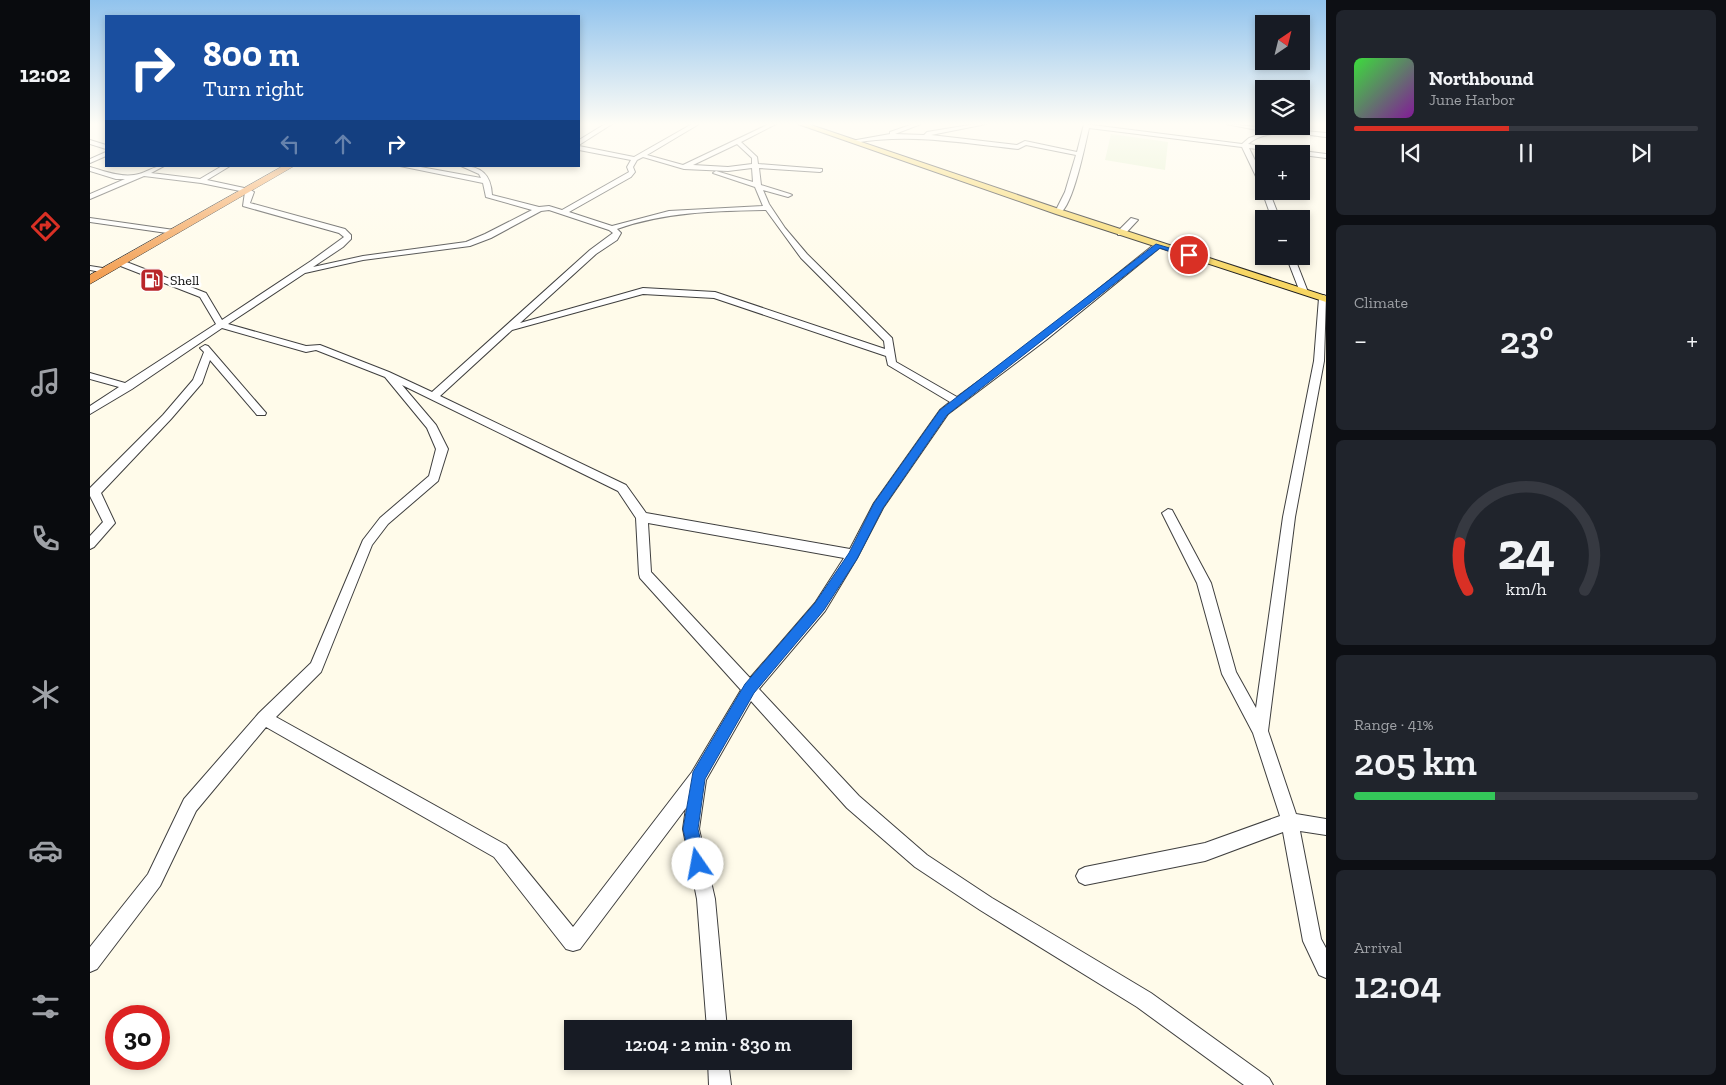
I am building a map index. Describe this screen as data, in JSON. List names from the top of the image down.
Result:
{
  "places": {
    "fuel station": ["Shell"]
  },
  "north": "top right",
  "page": {
    "tabs": "12:02",
    "map_buttons": ["+", "−"],
    "turn": ["800 m", "Turn right"],
    "song": ["Northbound", "June Harbor"],
    "tile": [
      "Climate",
      ["Range · 41%", "205 km"],
      ["Arrival", "12:04"]
    ],
    "heat": ["−", "23°", "+"],
    "limit": "30",
    "trip": "12:04 · 2 min · 830 m",
    "gauge": ["24", "km/h"]
  }
}
